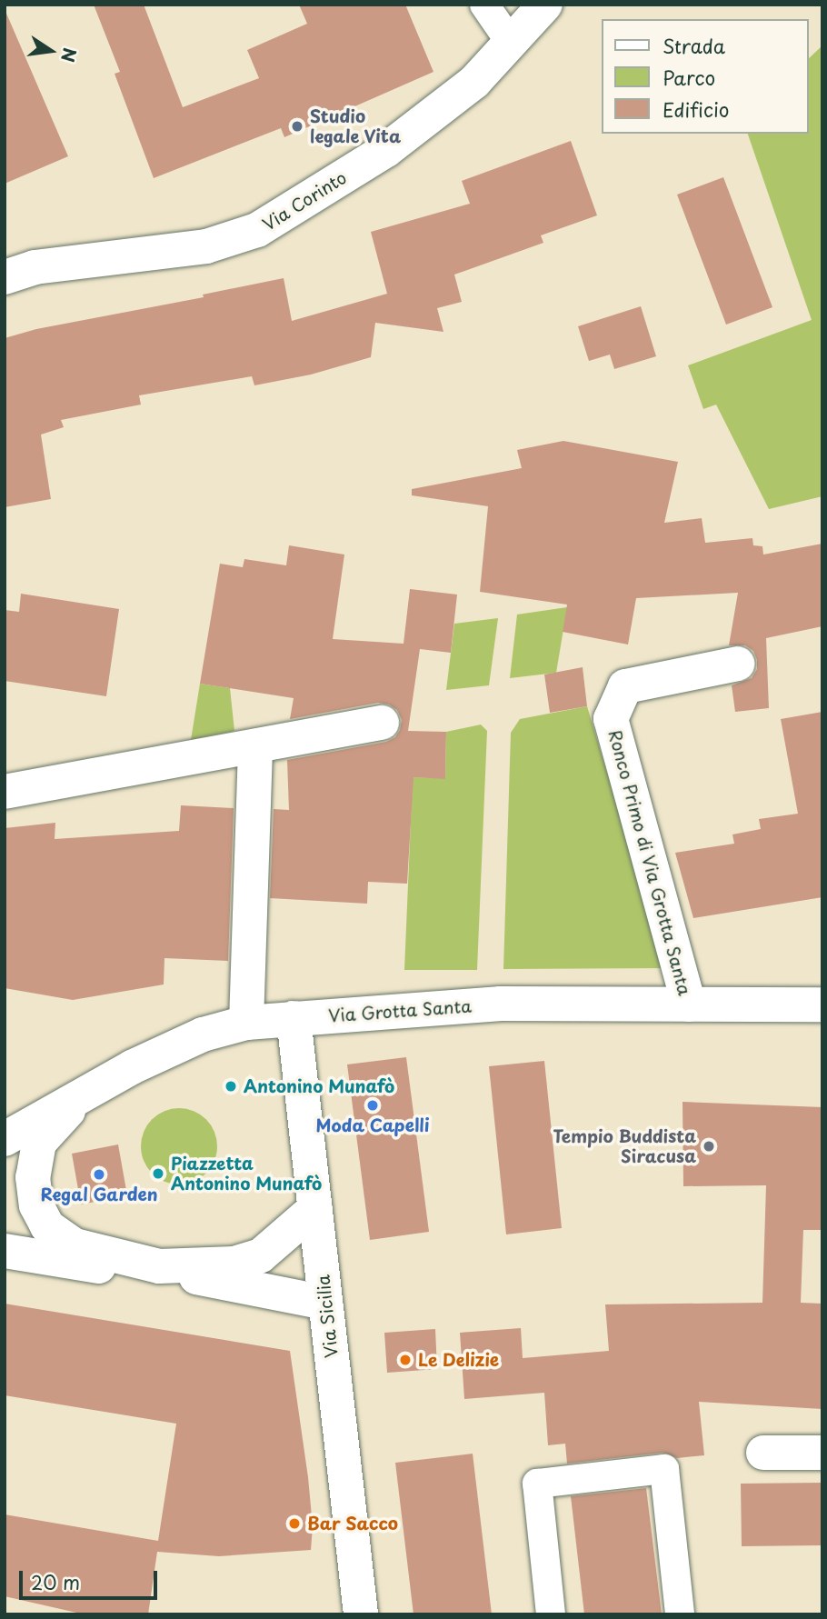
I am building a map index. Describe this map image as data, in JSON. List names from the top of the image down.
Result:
{
  "streets": {
    "street": [
      "Via Corinto",
      "Ronco Primo di Via Grotta Santa",
      "Via Grotta Santa",
      "Via Sicilia"
    ]
  },
  "crossings": [
    ["Ronco Primo di Via Grotta Santa", "Via Grotta Santa"],
    ["Via Grotta Santa", "Via Sicilia"]
  ],
  "places": [
    "Studio legale Vita",
    "Antonino Munafò",
    "Moda Capelli",
    "Tempio Buddista Siracusa",
    "Piazzetta Antonino Munafò",
    "Regal Garden",
    "Le Delizie",
    "Bar Sacco"
  ],
  "legend": ["Strada", "Parco", "Edificio"],
  "scale_bar": "20 m",
  "north": "right"
}
